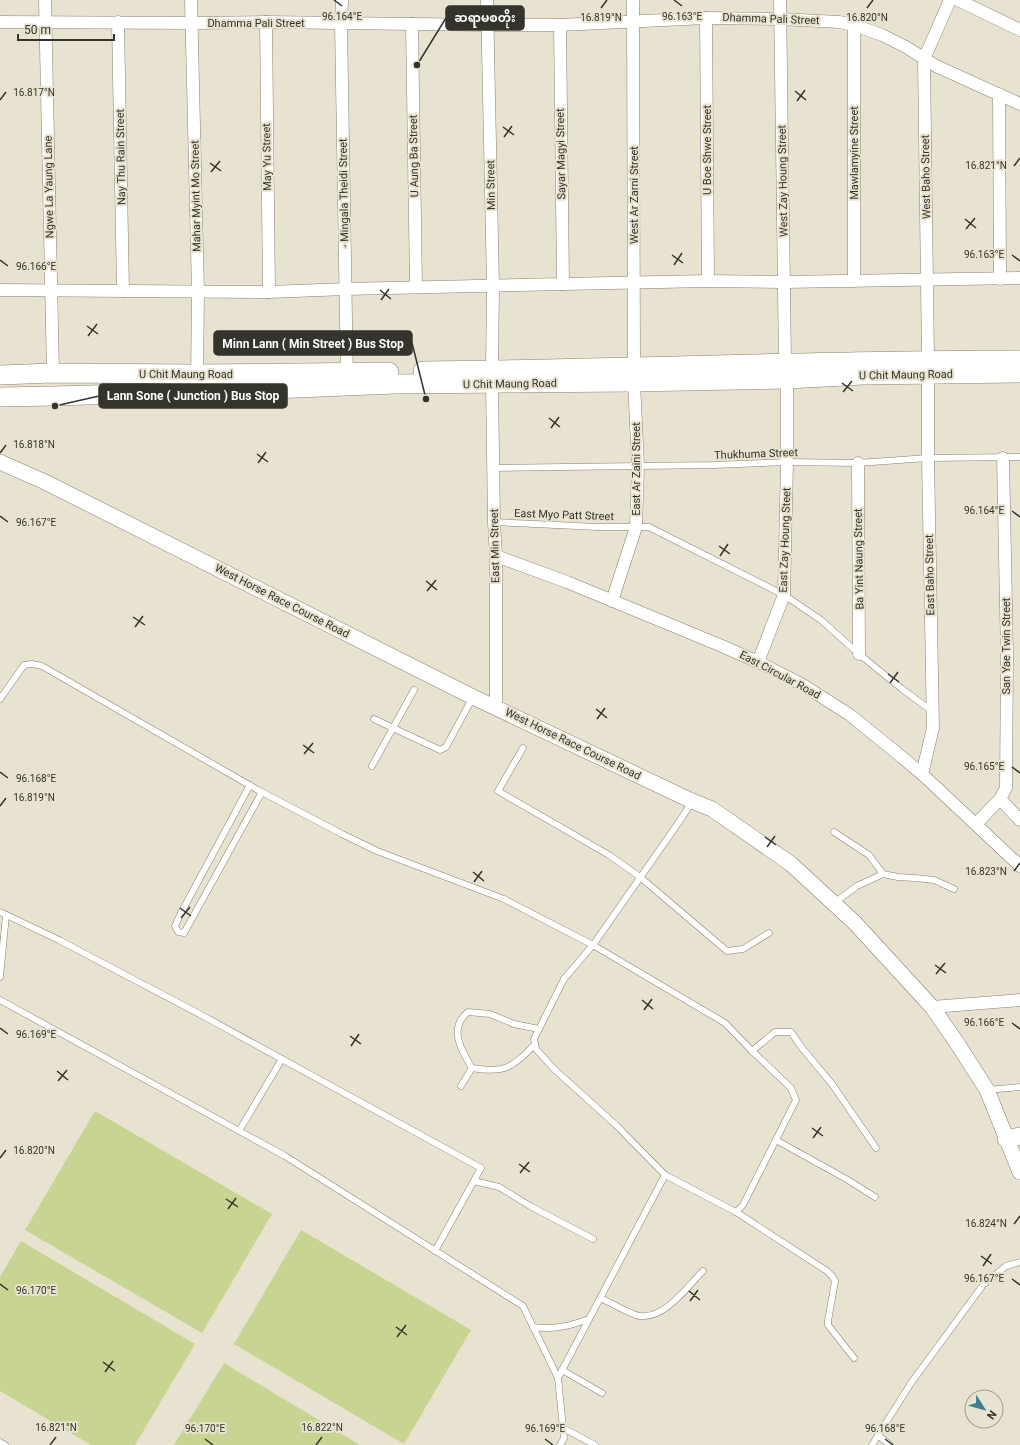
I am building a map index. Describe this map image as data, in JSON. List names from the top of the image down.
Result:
{
  "streets": {
    "main road": ["U Chit Maung Road"],
    "street": [
      "Dhamma Pali Street",
      "U Boe Shwe Street",
      "Mawlamyine Street",
      "Sayar Magyi Street",
      "U Aung Ba Street",
      "Nay Thu Rain Street",
      "May Yu Street",
      "West Baho Street",
      "West Zay Houng Street",
      "Min Street",
      "Ngwe La Yaung Lane",
      "- Mingala Theidi Street",
      "West Ar Zarni Street",
      "Mahar Myint Mo Street",
      "East Ar Zaini Street",
      "East Zay Houng Steet",
      "East Min Street",
      "Ba Yint Naung Street",
      "East Baho Street",
      "West Horse Race Course Road",
      "San Yae Twin Street",
      "East Circular Road"
    ],
    "lane": ["Thukhuma Street", "East Myo Patt Street"]
  },
  "crossings": [
    ["Dhamma Pali Street", "U Boe Shwe Street"],
    ["Dhamma Pali Street", "Mawlamyine Street"],
    ["Dhamma Pali Street", "Sayar Magyi Street"],
    ["Dhamma Pali Street", "U Aung Ba Street"],
    ["Dhamma Pali Street", "Nay Thu Rain Street"],
    ["Dhamma Pali Street", "May Yu Street"],
    ["Dhamma Pali Street", "West Baho Street"],
    ["Dhamma Pali Street", "West Zay Houng Street"],
    ["Dhamma Pali Street", "Min Street"],
    ["Dhamma Pali Street", "Ngwe La Yaung Lane"],
    ["Dhamma Pali Street", "- Mingala Theidi Street"],
    ["Dhamma Pali Street", "West Ar Zarni Street"],
    ["Dhamma Pali Street", "Mahar Myint Mo Street"],
    ["West Baho Street", "U Chit Maung Road"],
    ["West Baho Street", "East Baho Street"],
    ["West Zay Houng Street", "U Chit Maung Road"],
    ["West Zay Houng Street", "East Zay Houng Steet"],
    ["Min Street", "U Chit Maung Road"],
    ["Min Street", "East Min Street"],
    ["Ngwe La Yaung Lane", "U Chit Maung Road"],
    ["- Mingala Theidi Street", "U Chit Maung Road"],
    ["West Ar Zarni Street", "U Chit Maung Road"],
    ["West Ar Zarni Street", "East Ar Zaini Street"],
    ["Mahar Myint Mo Street", "U Chit Maung Road"],
    ["U Chit Maung Road", "East Ar Zaini Street"],
    ["U Chit Maung Road", "East Zay Houng Steet"],
    ["U Chit Maung Road", "East Min Street"],
    ["U Chit Maung Road", "East Baho Street"],
    ["Thukhuma Street", "East Ar Zaini Street"],
    ["Thukhuma Street", "East Zay Houng Steet"],
    ["Thukhuma Street", "East Min Street"],
    ["Thukhuma Street", "Ba Yint Naung Street"],
    ["Thukhuma Street", "East Baho Street"],
    ["Thukhuma Street", "San Yae Twin Street"],
    ["East Ar Zaini Street", "East Myo Patt Street"],
    ["East Ar Zaini Street", "East Circular Road"],
    ["East Myo Patt Street", "East Zay Houng Steet"],
    ["East Myo Patt Street", "East Min Street"],
    ["East Myo Patt Street", "Ba Yint Naung Street"],
    ["East Myo Patt Street", "East Baho Street"],
    ["East Zay Houng Steet", "East Circular Road"],
    ["East Min Street", "West Horse Race Course Road"],
    ["East Min Street", "East Circular Road"],
    ["East Baho Street", "East Circular Road"],
    ["San Yae Twin Street", "East Circular Road"]
  ],
  "places": ["ဆရာမစတိုး", "Minn Lann ( Min Street ) Bus Stop", "Lann Sone ( Junction ) Bus Stop"],
  "scale_bar": "50 m",
  "north": "bottom right",
  "coordinates": [
    "96.164°E",
    "96.163°E",
    "16.819°N",
    "16.820°N",
    "16.817°N",
    "16.821°N",
    "96.166°E",
    "16.818°N",
    "96.167°E",
    "96.165°E",
    "96.168°E",
    "16.823°N",
    "96.169°E",
    "16.824°N",
    "96.170°E",
    "16.822°N"
  ]
}
